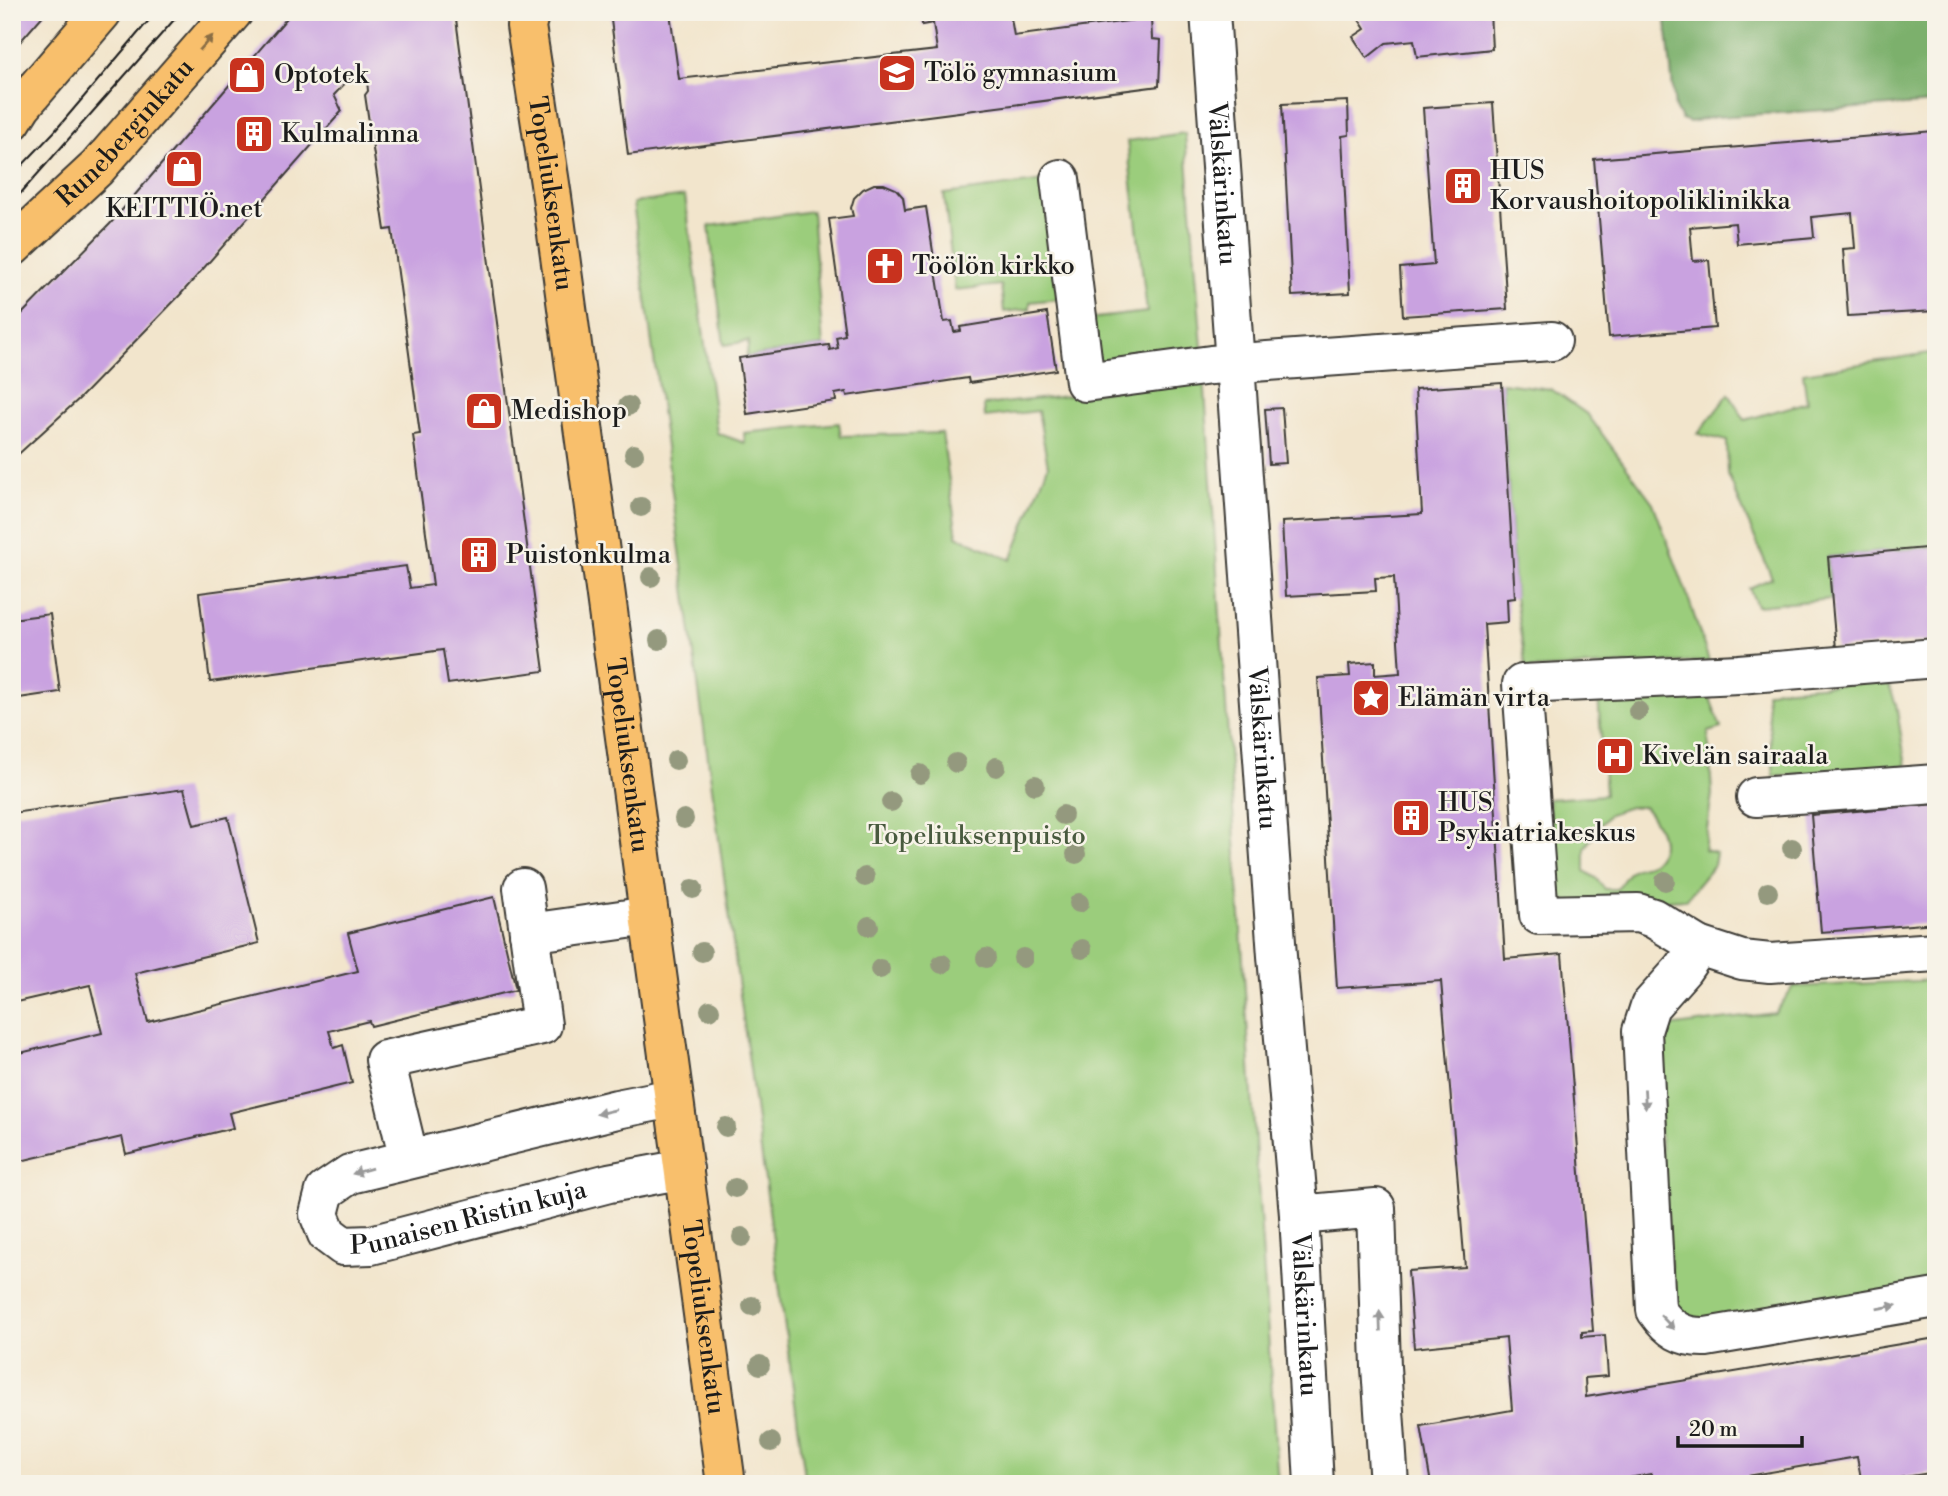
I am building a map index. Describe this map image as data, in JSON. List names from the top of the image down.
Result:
{
  "streets": {
    "main road": ["Runeberginkatu", "Topeliuksenkatu"],
    "street": ["Välskärinkatu", "Punaisen Ristin kuja"]
  },
  "crossings": [
    ["Topeliuksenkatu", "Punaisen Ristin kuja"]
  ],
  "parks": ["Topeliuksenpuisto"],
  "places": {
    "school or university": ["Tölö gymnasium"],
    "shop": ["Optotek", "KEITTIÖ.net", "Medishop"],
    "building": [
      "Kulmalinna",
      "HUS Korvaushoitopoliklinikka",
      "Puistonkulma",
      "HUS Psykiatriakeskus"
    ],
    "church": ["Töölön kirkko"],
    "place": ["Elämän virta"],
    "hospital": ["Kivelän sairaala"]
  },
  "scale_bar": "20 m"
}
